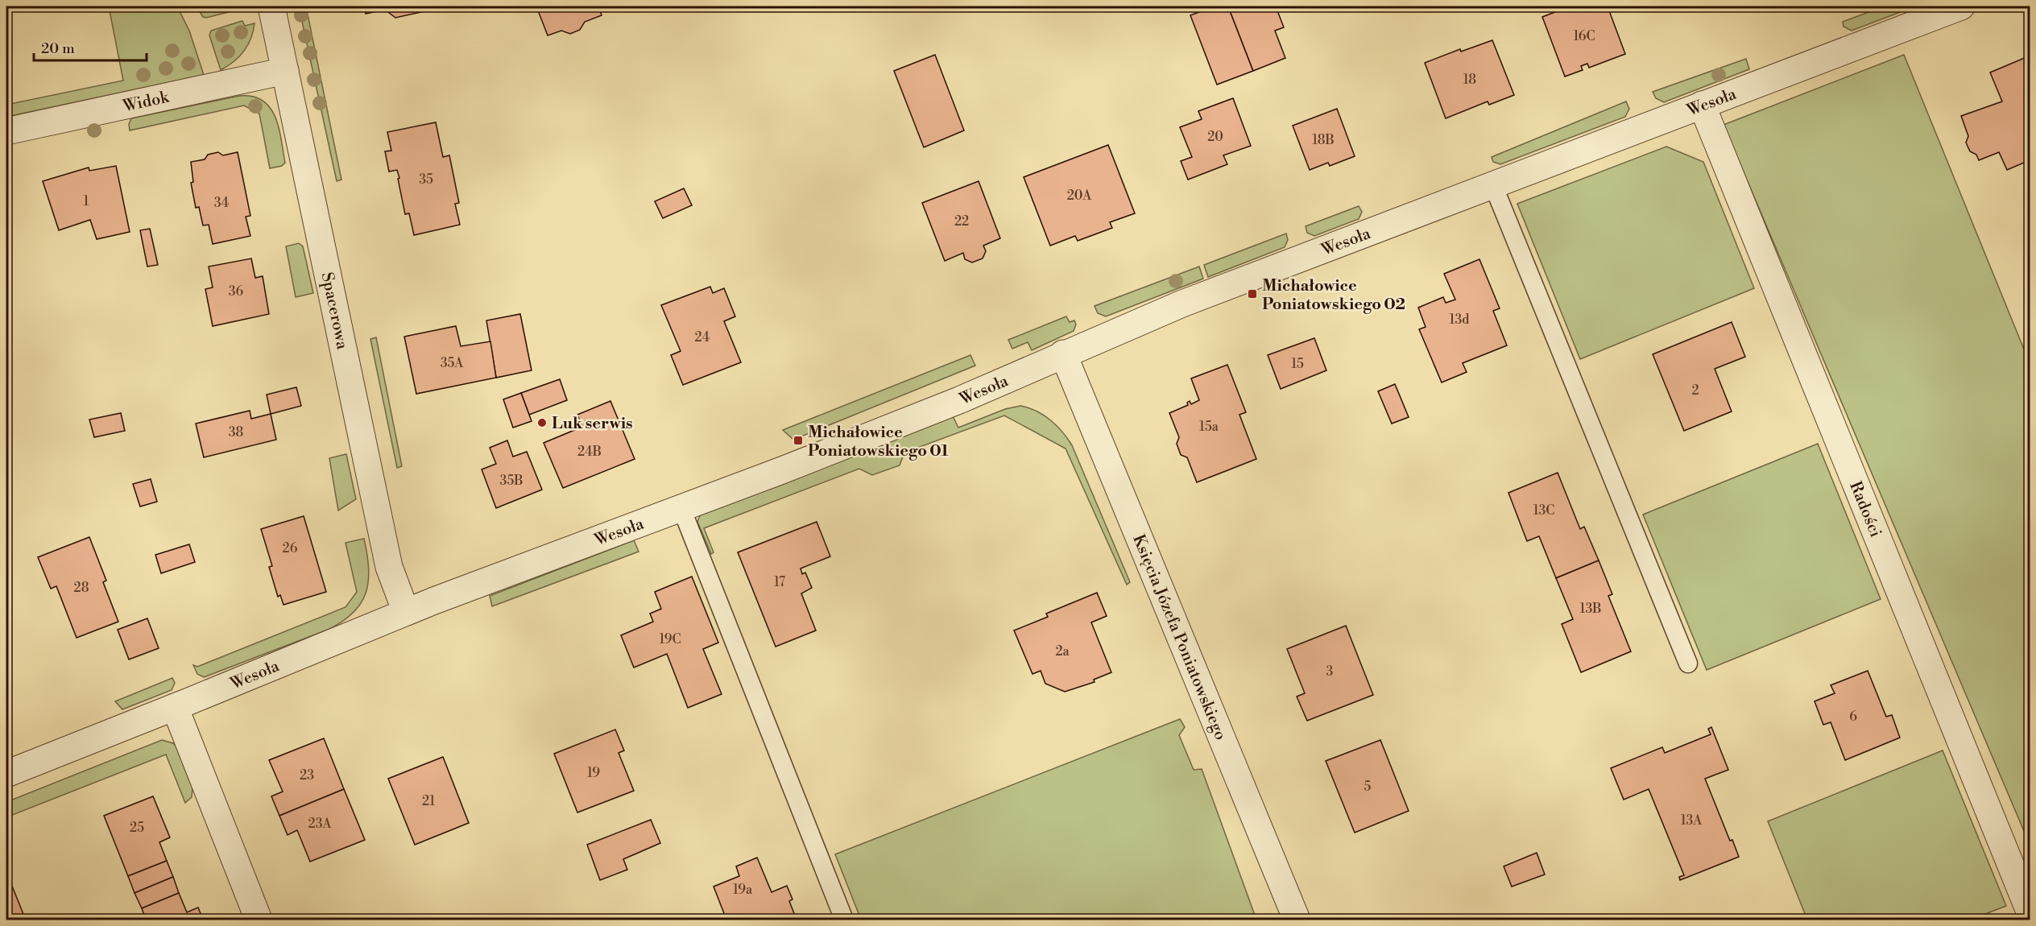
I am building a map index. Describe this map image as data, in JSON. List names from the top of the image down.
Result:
{
  "streets": {
    "street": [
      "Widok",
      "Wesoła",
      "Spacerowa",
      "Radości",
      "Księcia Józefa Poniatowskiego"
    ]
  },
  "crossings": [
    ["Widok", "Spacerowa"],
    ["Wesoła", "Spacerowa"],
    ["Wesoła", "Radości"],
    ["Wesoła", "Księcia Józefa Poniatowskiego"]
  ],
  "places": {
    "transit": ["Michałowice Poniatowskiego 02", "Michałowice Poniatowskiego 01"],
    "other": ["Luk serwis"]
  },
  "house_numbers": [
    "16C",
    "18",
    "20",
    "18B",
    "35",
    "20A",
    "1",
    "34",
    "22",
    "36",
    "13d",
    "24",
    "35A",
    "15",
    "2",
    "15a",
    "38",
    "24B",
    "35B",
    "13C",
    "26",
    "17",
    "28",
    "13B",
    "19C",
    "2a",
    "3",
    "6",
    "19",
    "23",
    "5",
    "21",
    "13A",
    "23A",
    "25",
    "19a"
  ],
  "scale_bar": "20 m"
}
